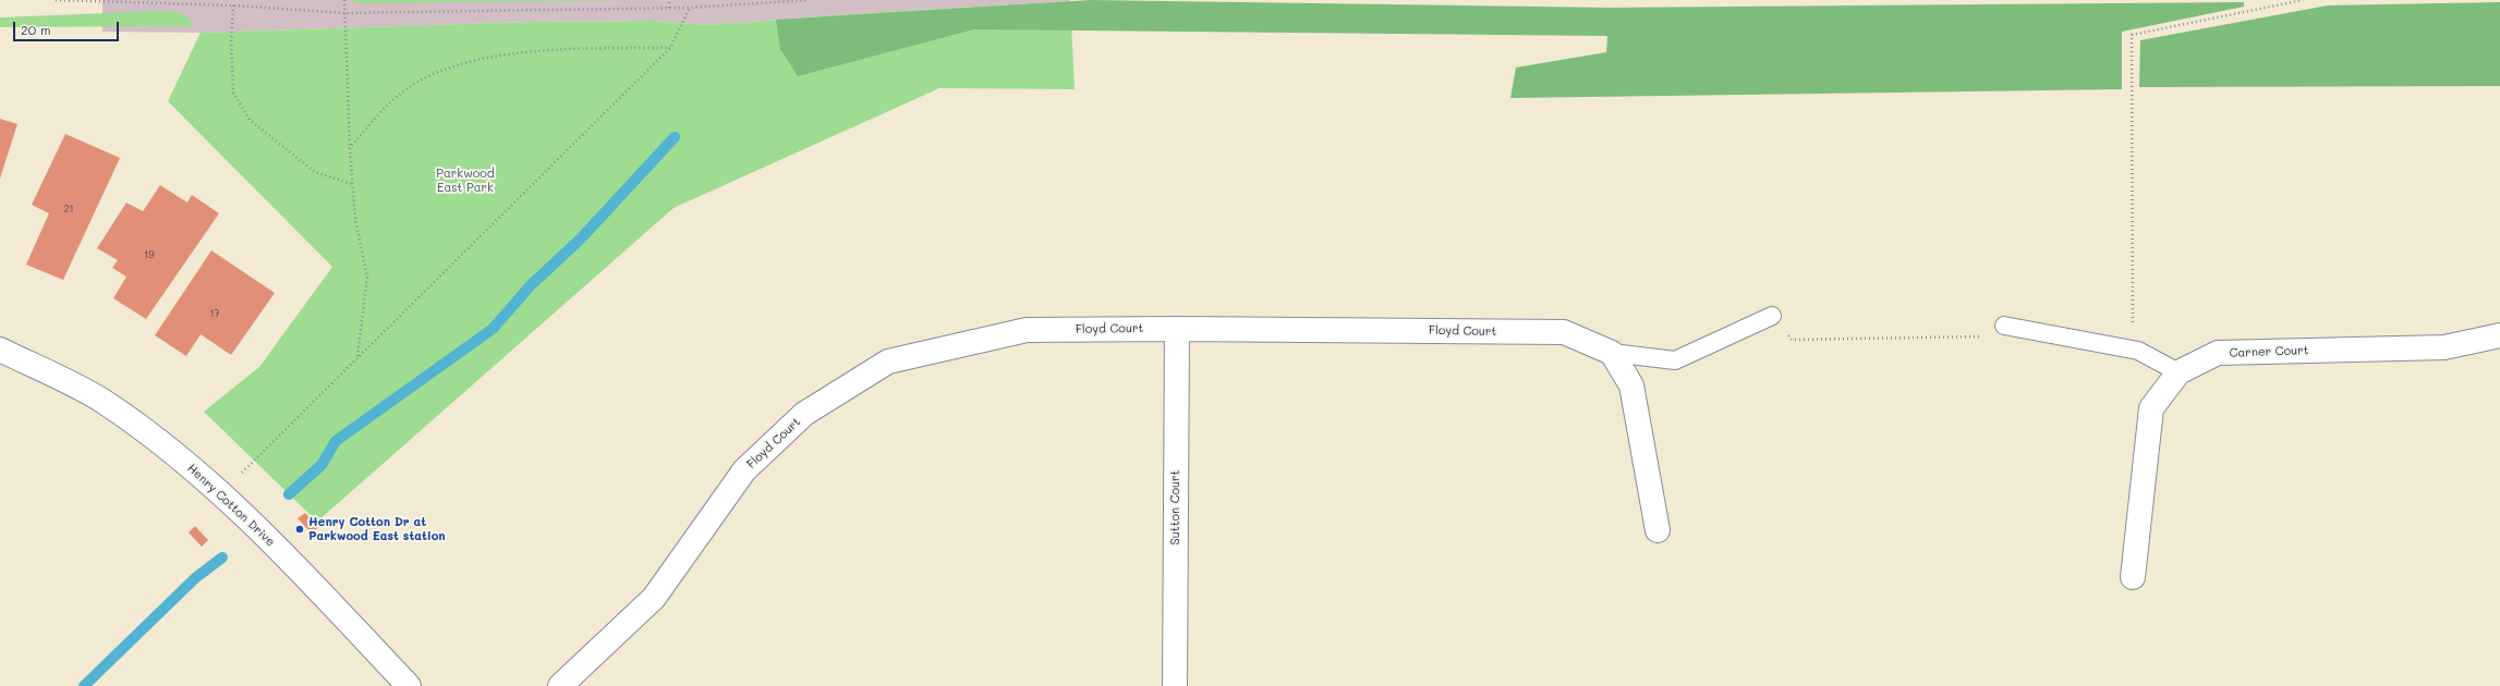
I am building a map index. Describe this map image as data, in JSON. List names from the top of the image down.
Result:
{
  "streets": {
    "street": [
      "Floyd Court",
      "Carner Court",
      "Henry Cotton Drive",
      "Sutton Court"
    ]
  },
  "crossings": [
    ["Floyd Court", "Sutton Court"]
  ],
  "parks": ["Parkwood East Park"],
  "places": ["Henry Cotton Dr at Parkwood East station"],
  "house_numbers": ["21", "19", "17"],
  "scale_bar": "20 m"
}
